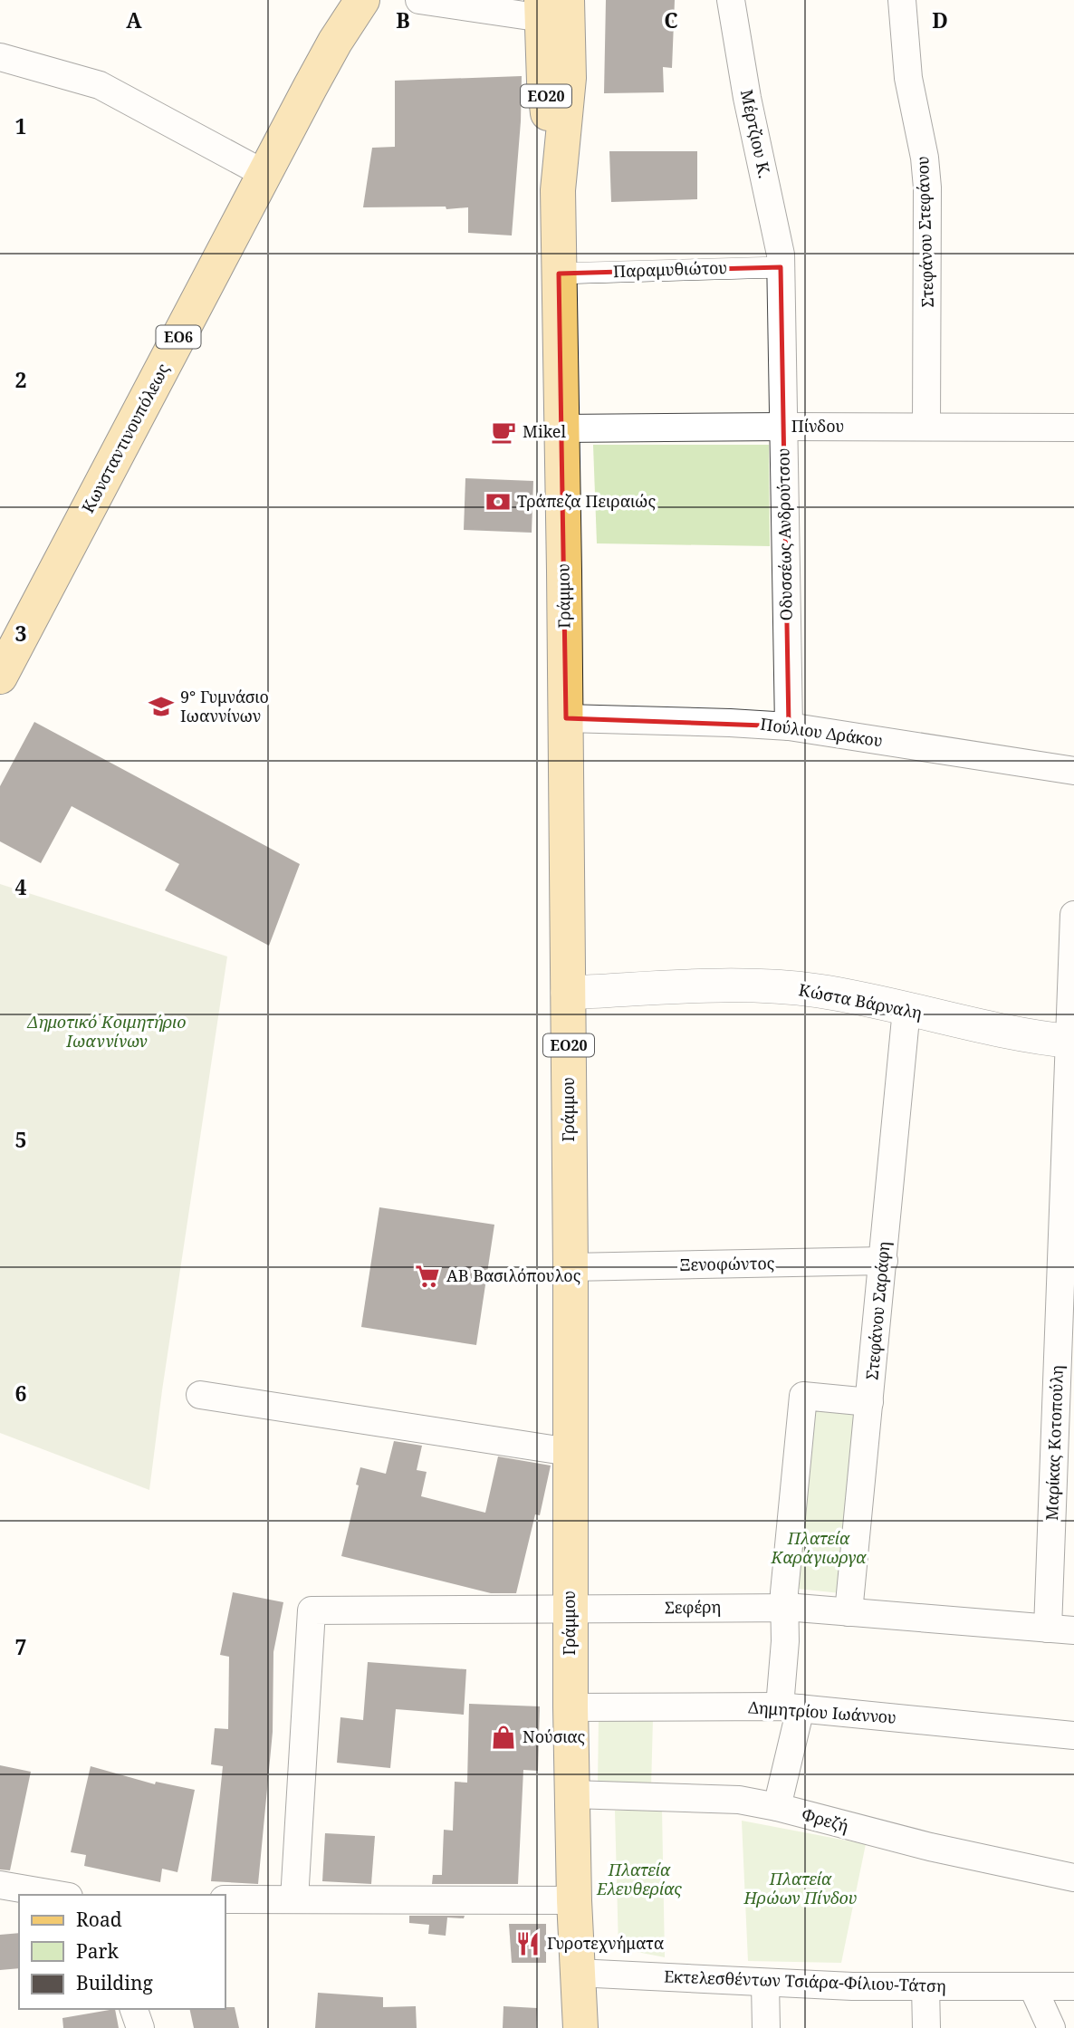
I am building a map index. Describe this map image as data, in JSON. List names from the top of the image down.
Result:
{
  "streets": {
    "main road": [
      "ΕΟ20",
      "ΕΟ6",
      "Κωνσταντινουπόλεως",
      "Γράμμου"
    ],
    "street": [
      "Μέρτζιου Κ.",
      "Στεφάνου Στεφάνου",
      "Παραμυθιώτου",
      "Πίνδου",
      "Οδυσσέως Ανδρούτσου",
      "Πούλιου Δράκου",
      "Κώστα Βάρναλη",
      "Ξενοφώντος",
      "Στεφάνου Σαράφη",
      "Μαρίκας Κοτοπούλη",
      "Σεφέρη",
      "Δημητρίου Ιωάννου",
      "Φρεζή",
      "Εκτελεσθέντων Τσιάρα-Φίλιου-Τάτση"
    ]
  },
  "crossings": [
    ["Μέρτζιου Κ.", "Παραμυθιώτου"],
    ["Μέρτζιου Κ.", "Οδυσσέως Ανδρούτσου"],
    ["Στεφάνου Στεφάνου", "Πίνδου"],
    ["Παραμυθιώτου", "Οδυσσέως Ανδρούτσου"],
    ["Παραμυθιώτου", "Γράμμου"],
    ["Πίνδου", "Οδυσσέως Ανδρούτσου"],
    ["Πίνδου", "Γράμμου"],
    ["Οδυσσέως Ανδρούτσου", "Πούλιου Δράκου"],
    ["Γράμμου", "Πούλιου Δράκου"],
    ["Γράμμου", "Κώστα Βάρναλη"],
    ["Γράμμου", "Ξενοφώντος"],
    ["Γράμμου", "Σεφέρη"],
    ["Γράμμου", "Δημητρίου Ιωάννου"],
    ["Γράμμου", "Φρεζή"],
    ["Γράμμου", "Εκτελεσθέντων Τσιάρα-Φίλιου-Τάτση"],
    ["Κώστα Βάρναλη", "Στεφάνου Σαράφη"],
    ["Κώστα Βάρναλη", "Μαρίκας Κοτοπούλη"],
    ["Ξενοφώντος", "Στεφάνου Σαράφη"],
    ["Στεφάνου Σαράφη", "Σεφέρη"],
    ["Μαρίκας Κοτοπούλη", "Σεφέρη"]
  ],
  "parks": [
    "Δημοτικό Κοιμητήριο Ιωαννίνων",
    "Πλατεία Καράγιωργα",
    "Πλατεία Ελευθερίας",
    "Πλατεία Ηρώων Πίνδου"
  ],
  "places": {
    "cafe": ["Mikel"],
    "bank": ["Τράπεζα Πειραιώς"],
    "school or university": ["9° Γυμνάσιο Ιωαννίνων"],
    "supermarket": ["ΑΒ Βασιλόπουλος"],
    "shop": ["Νούσιας"],
    "restaurant": ["Γυροτεχνήματα"]
  },
  "legend": ["Road", "Park", "Building"],
  "grid": {
    "columns": [
      "A",
      "B",
      "C",
      "D"
    ],
    "rows": [
      "1",
      "2",
      "3",
      "4",
      "5",
      "6",
      "7"
    ]
  }
}
